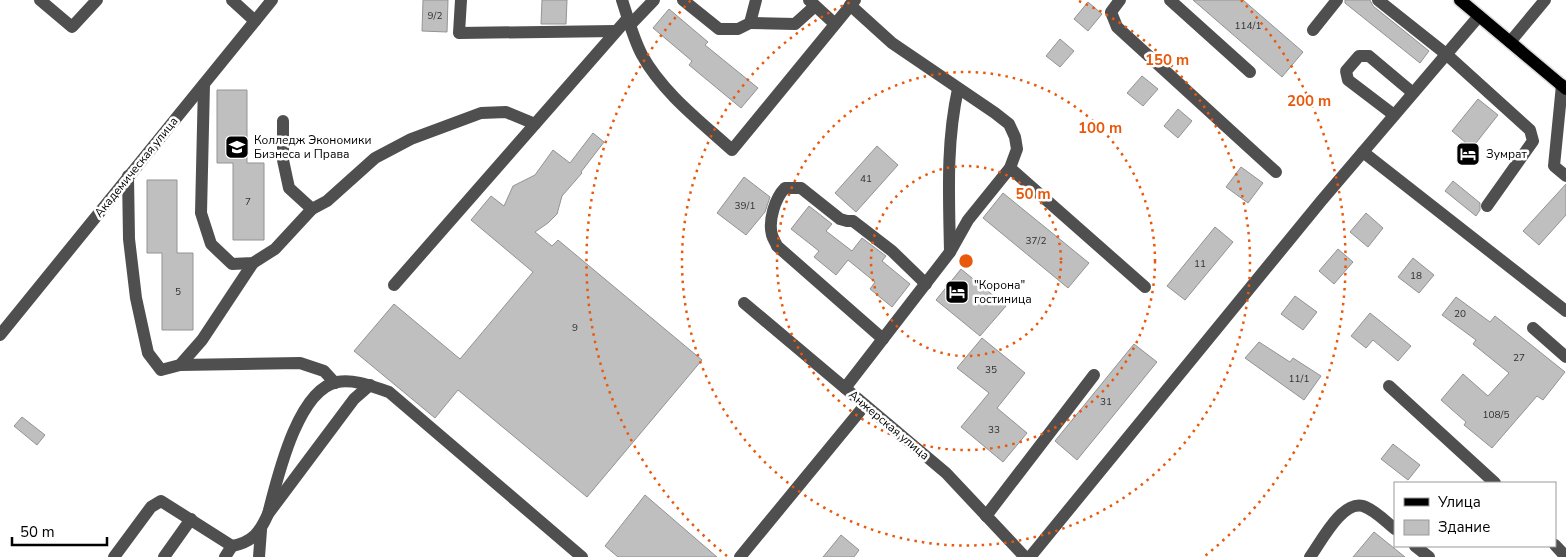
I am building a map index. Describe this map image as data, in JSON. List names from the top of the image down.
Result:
{
  "streets": {
    "street": ["Академическая улица", "Анжерская улица"]
  },
  "places": {
    "school or university": ["Колледж Экономики Бизнеса и Права"],
    "hotel": ["Зумрат", "\"Корона\" гостиница"]
  },
  "house_numbers": [
    "9/2",
    "114/1",
    "41",
    "7",
    "39/1",
    "37/2",
    "11",
    "18",
    "5",
    "20",
    "9",
    "27",
    "35",
    "11/1",
    "31",
    "108/5",
    "33"
  ],
  "legend": ["Улица", "Здание"],
  "scale_bar": "50 m",
  "rings": [
    "150 m",
    "200 m",
    "100 m",
    "50 m"
  ]
}
